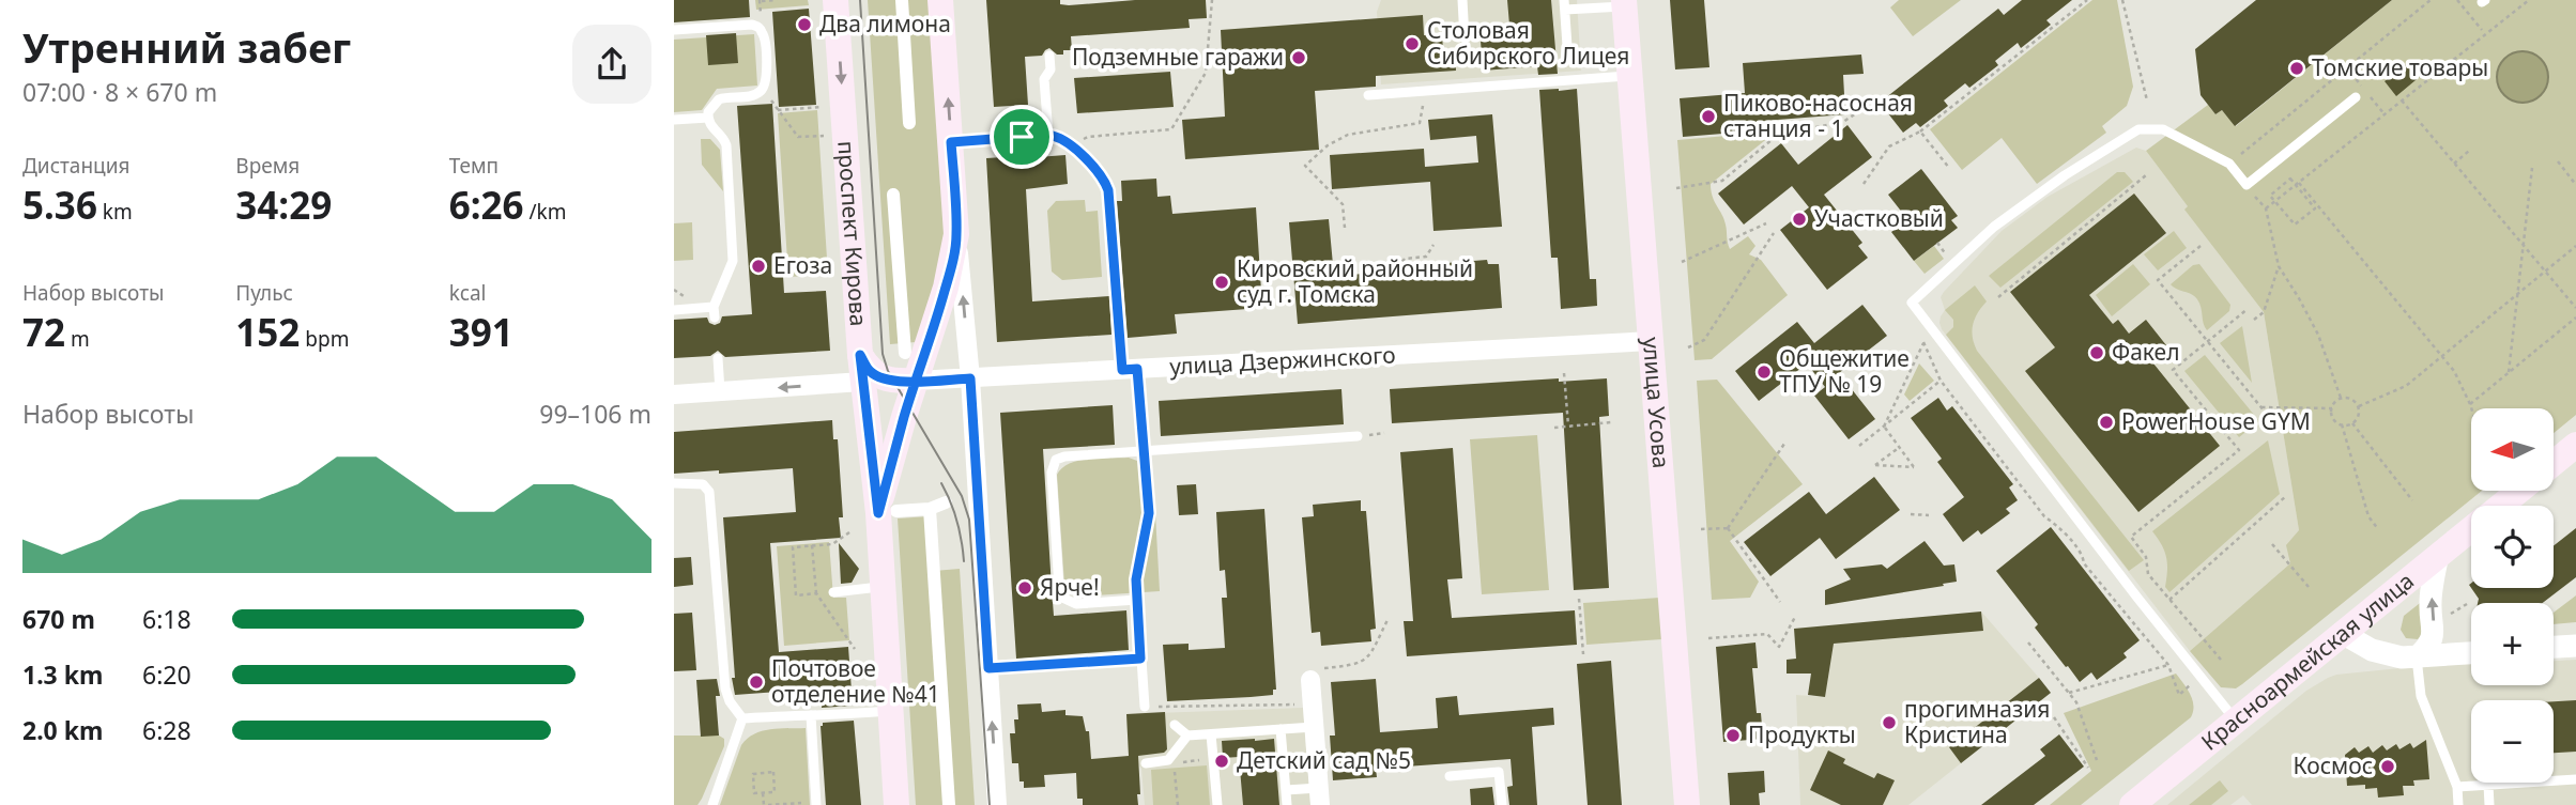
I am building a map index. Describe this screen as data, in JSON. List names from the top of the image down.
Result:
{
  "streets": {
    "main road": ["проспект Кирова", "улица Усова", "Красноармейская улица"],
    "street": ["улица Дзержинского"]
  },
  "crossings": [
    ["проспект Кирова", "улица Дзержинского"],
    ["улица Дзержинского", "улица Усова"]
  ],
  "places": [
    "Два лимона",
    "Столовая Сибирского Лицея",
    "Подземные гаражи",
    "Томские товары",
    "Пиково-насосная станция - 1",
    "Участковый",
    "Егоза",
    "Кировский районный суд г. Томска",
    "Факел",
    "Общежитие ТПУ № 19",
    "PowerHouse GYM",
    "Ярче!",
    "Почтовое отделение №41",
    "прогимназия Кристина",
    "Продукты",
    "Детский сад №5",
    "Космос"
  ],
  "north": "left",
  "page": {
    "heading": ["Утренний забег", "07:00 · 8 × 670 m"],
    "stats": [
      ["Дистанция", "5.36 km"],
      ["Время", "34:29"],
      ["Темп", "6:26 /km"],
      ["Набор высоты", "72 m"],
      ["Пульс", "152 bpm"],
      ["kcal", "391"]
    ],
    "chart": ["Набор высоты", "99–106 m"],
    "map_buttons": ["+", "−"],
    "list": [
      {
        "name": "670 m",
        "note": "6:18"
      },
      {
        "name": "1.3 km",
        "note": "6:20"
      },
      {
        "name": "2.0 km",
        "note": "6:28"
      }
    ]
  }
}
